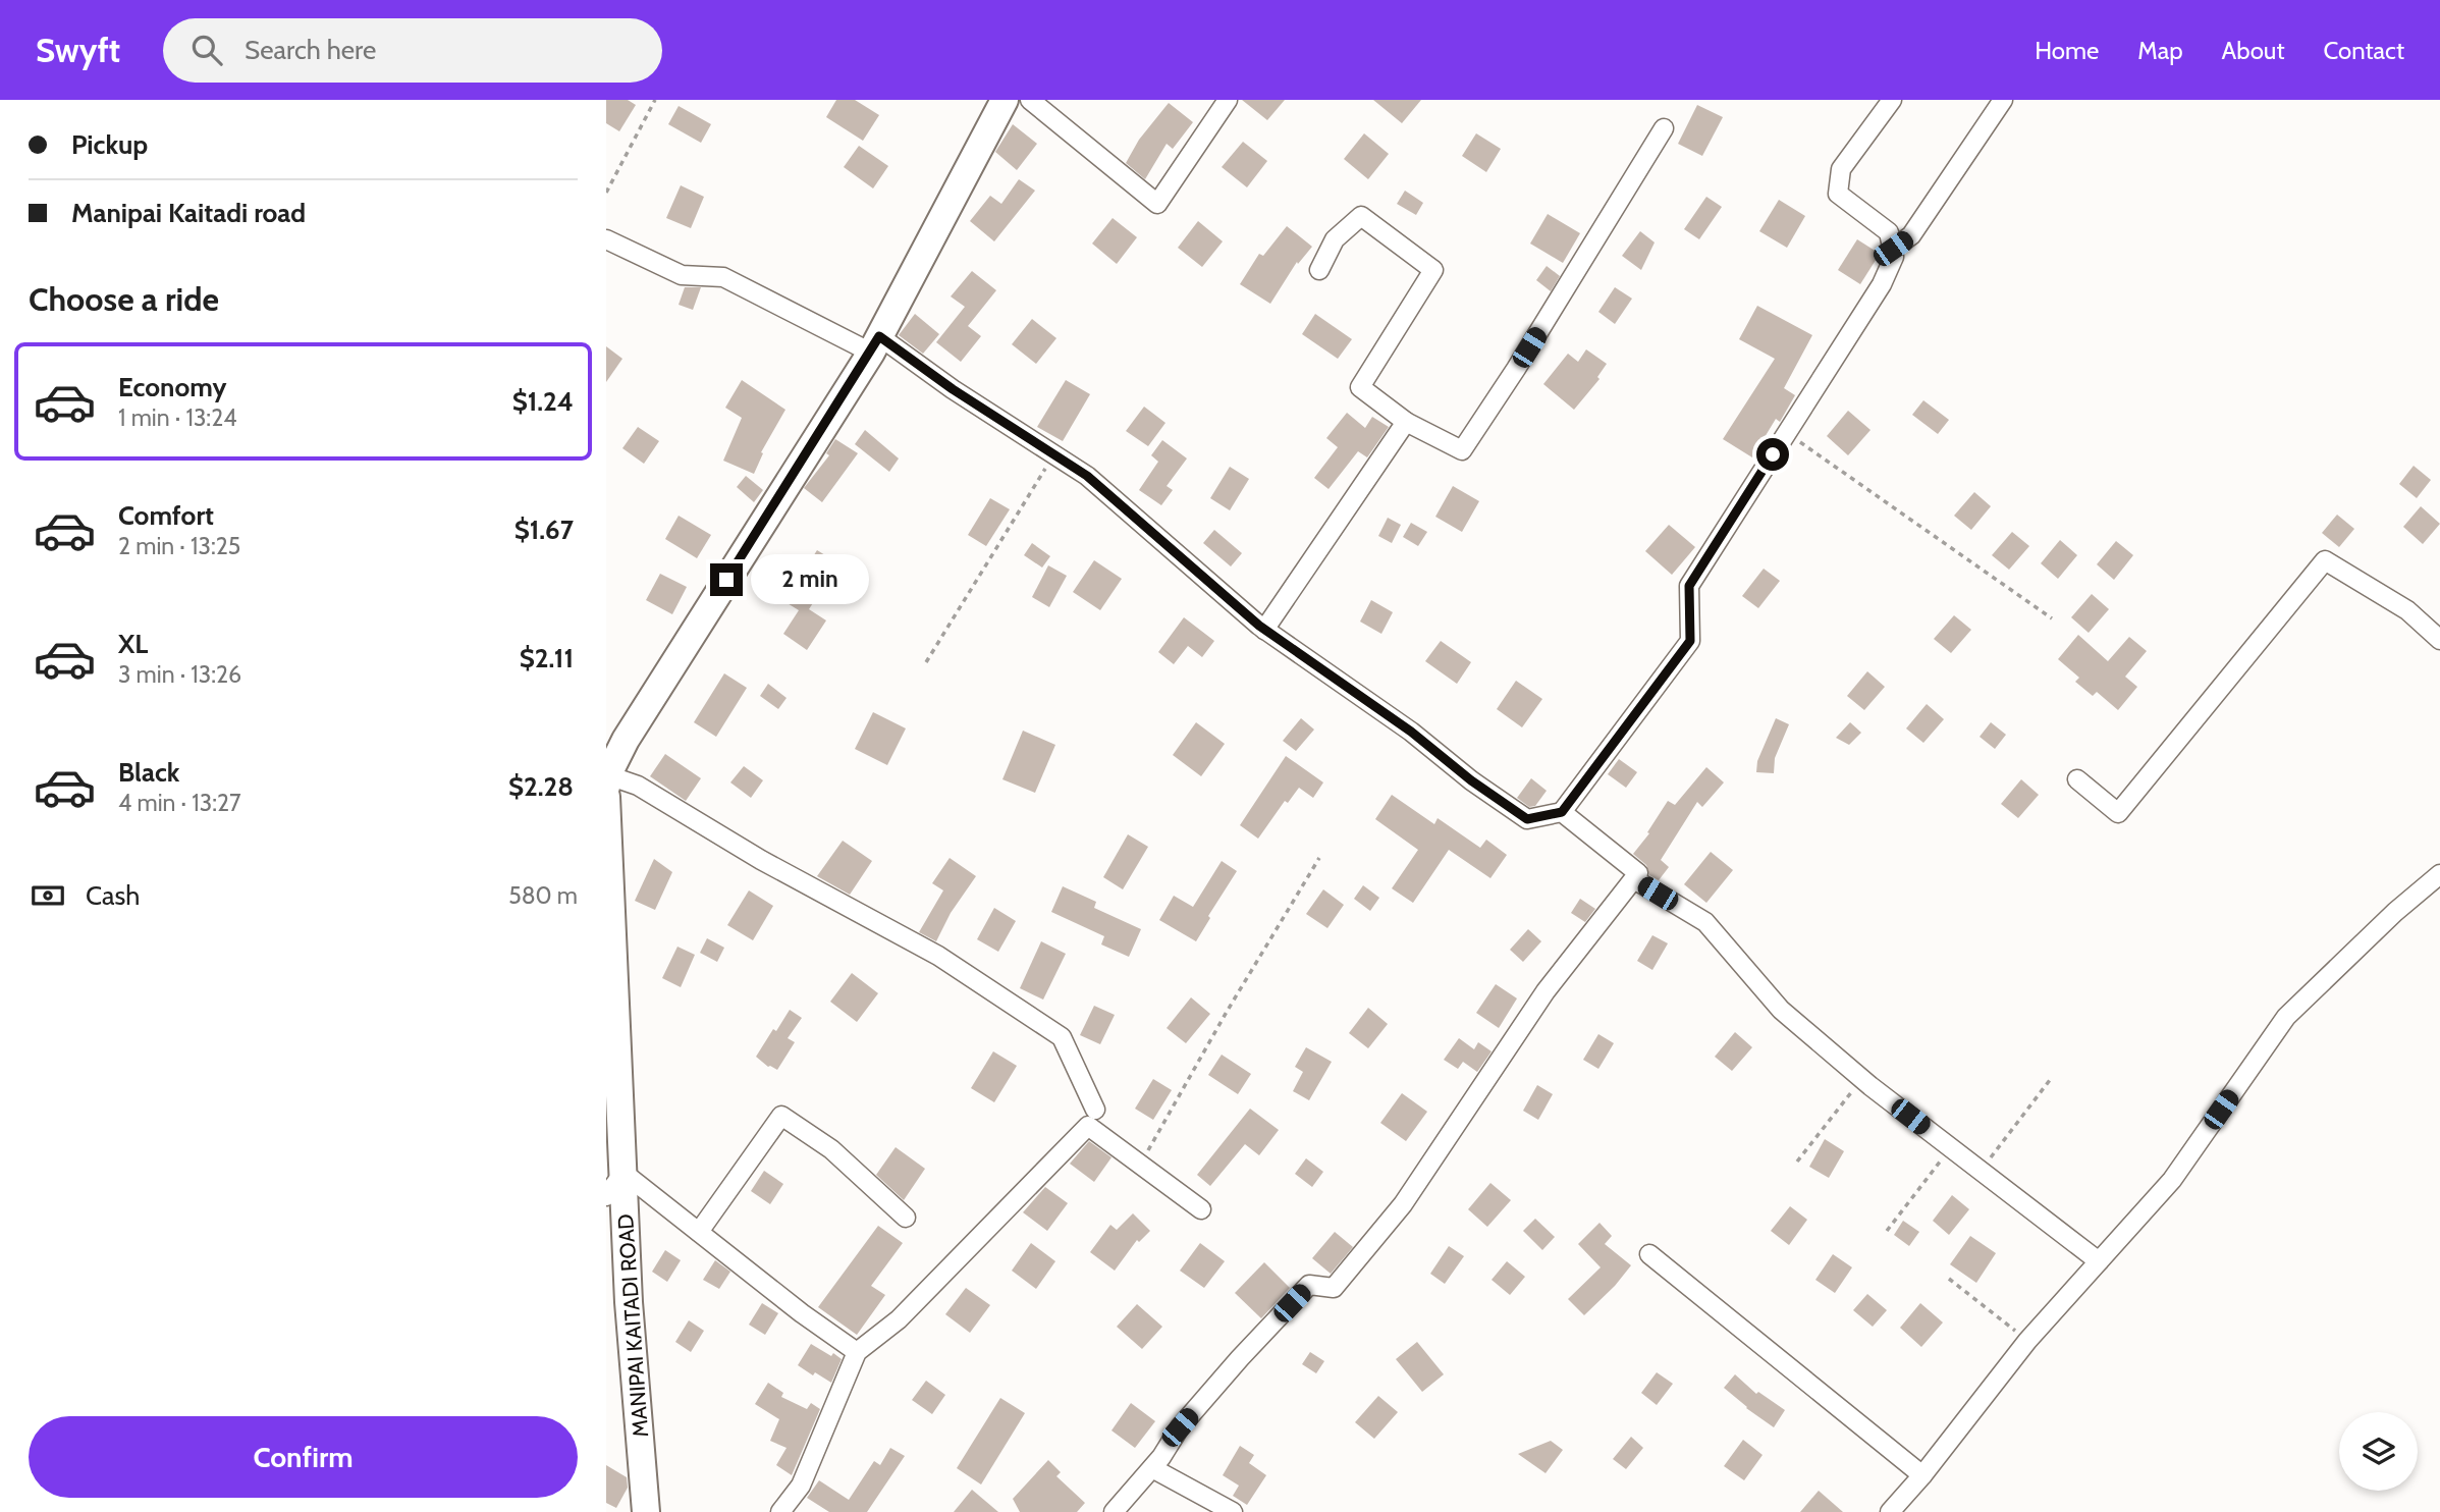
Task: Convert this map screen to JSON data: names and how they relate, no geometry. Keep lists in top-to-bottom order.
{
  "streets": {
    "main road": ["MANIPAI KAITADI ROAD"]
  },
  "page": {
    "header": "Swyft",
    "search": "Search here",
    "nav": [
      "Home",
      "Map",
      "About",
      "Contact"
    ],
    "banner": ["Pickup", "Manipai Kaitadi road"],
    "heading": "Choose a ride",
    "list": [
      {
        "name": "Economy",
        "note": "1 min · 13:24",
        "value": "$1.24"
      },
      {
        "name": "Comfort",
        "note": "2 min · 13:25",
        "value": "$1.67"
      },
      {
        "name": "XL",
        "note": "3 min · 13:26",
        "value": "$2.11"
      },
      {
        "name": "Black",
        "note": "4 min · 13:27",
        "value": "$2.28"
      }
    ],
    "bubble": "2 min",
    "pay": ["Cash", "580 m"],
    "buttons": "Confirm"
  }
}
